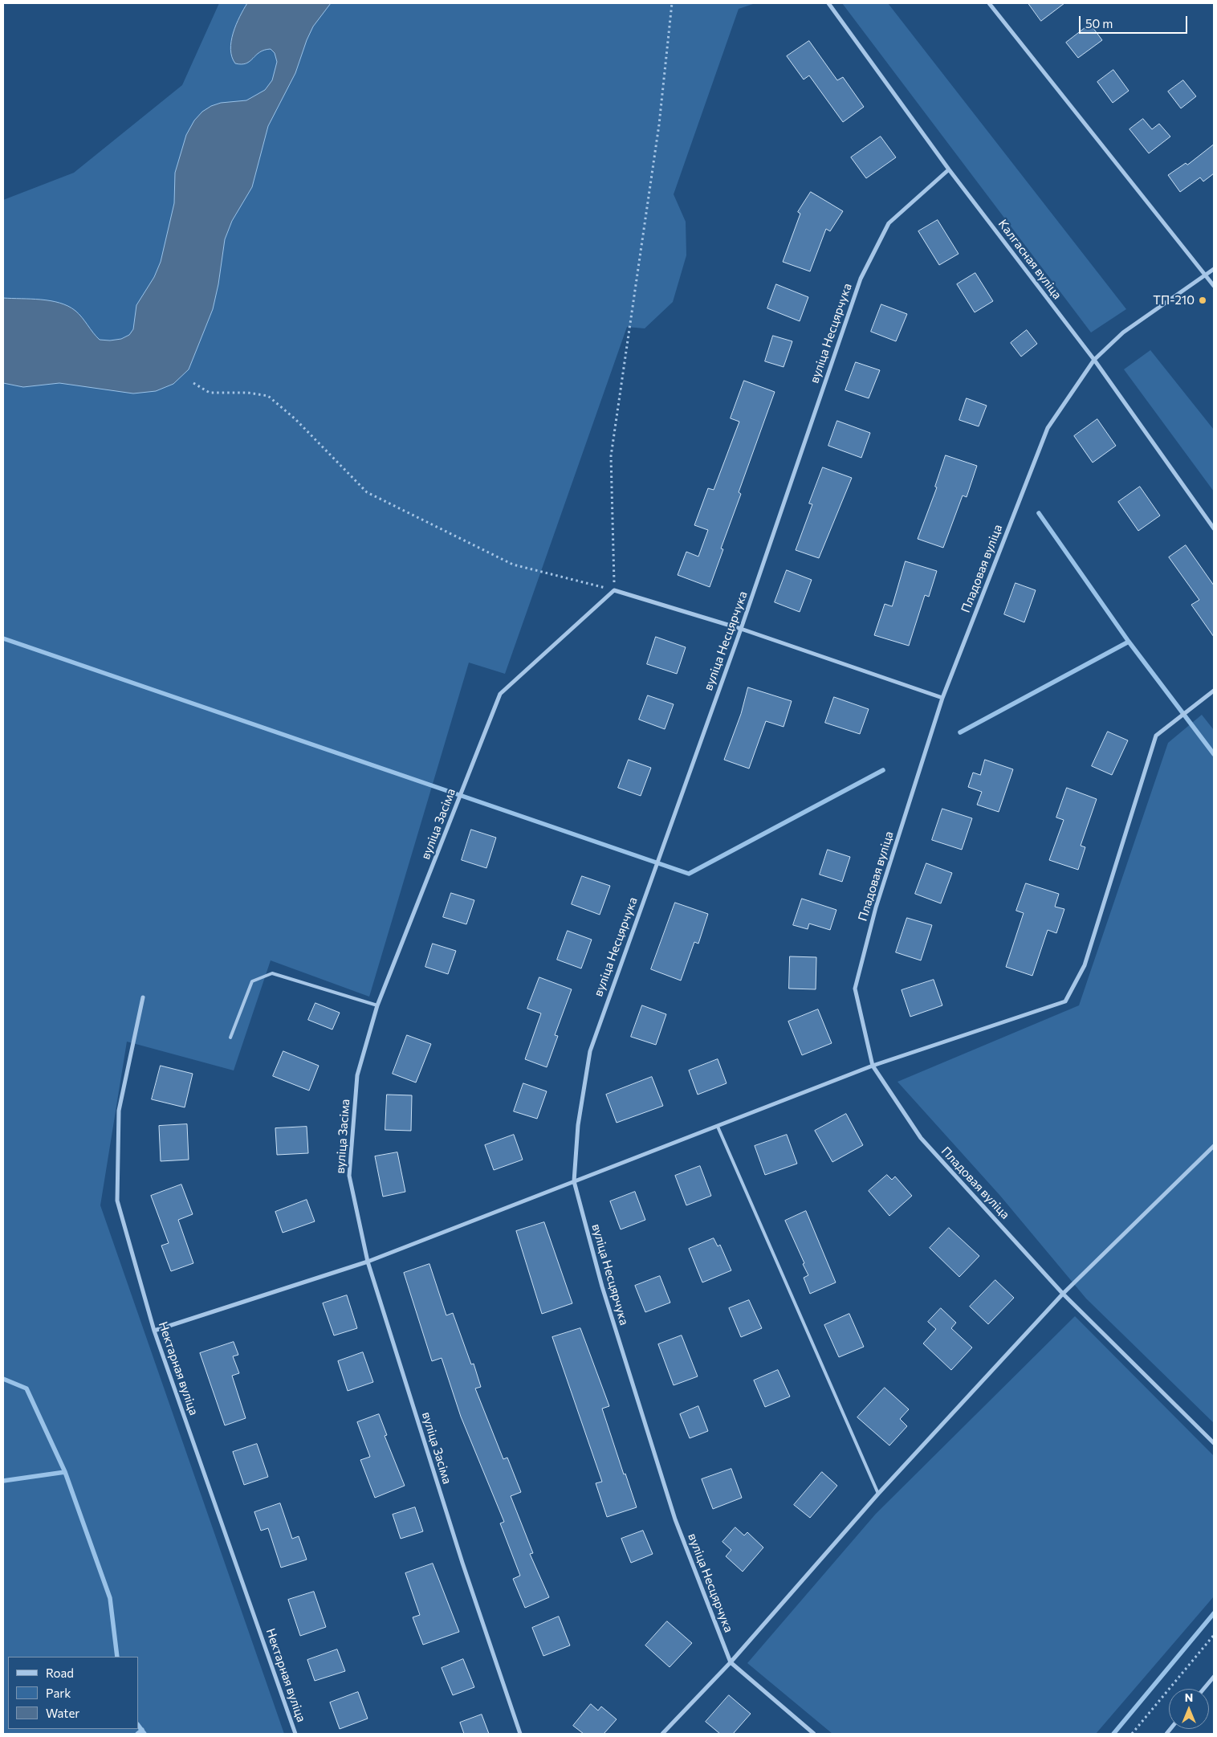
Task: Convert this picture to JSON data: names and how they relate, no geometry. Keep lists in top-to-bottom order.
{
  "streets": {
    "street": [
      "Калгасная вуліца",
      "вуліца Несцярчука",
      "Пладовая вуліца",
      "вуліца Засіма",
      "Нектарная вуліца"
    ]
  },
  "crossings": [
    ["Калгасная вуліца", "вуліца Несцярчука"],
    ["Калгасная вуліца", "Пладовая вуліца"]
  ],
  "places": ["ТП-210"],
  "legend": ["Road", "Park", "Water"],
  "scale_bar": "50 m",
  "north": "top"
}
